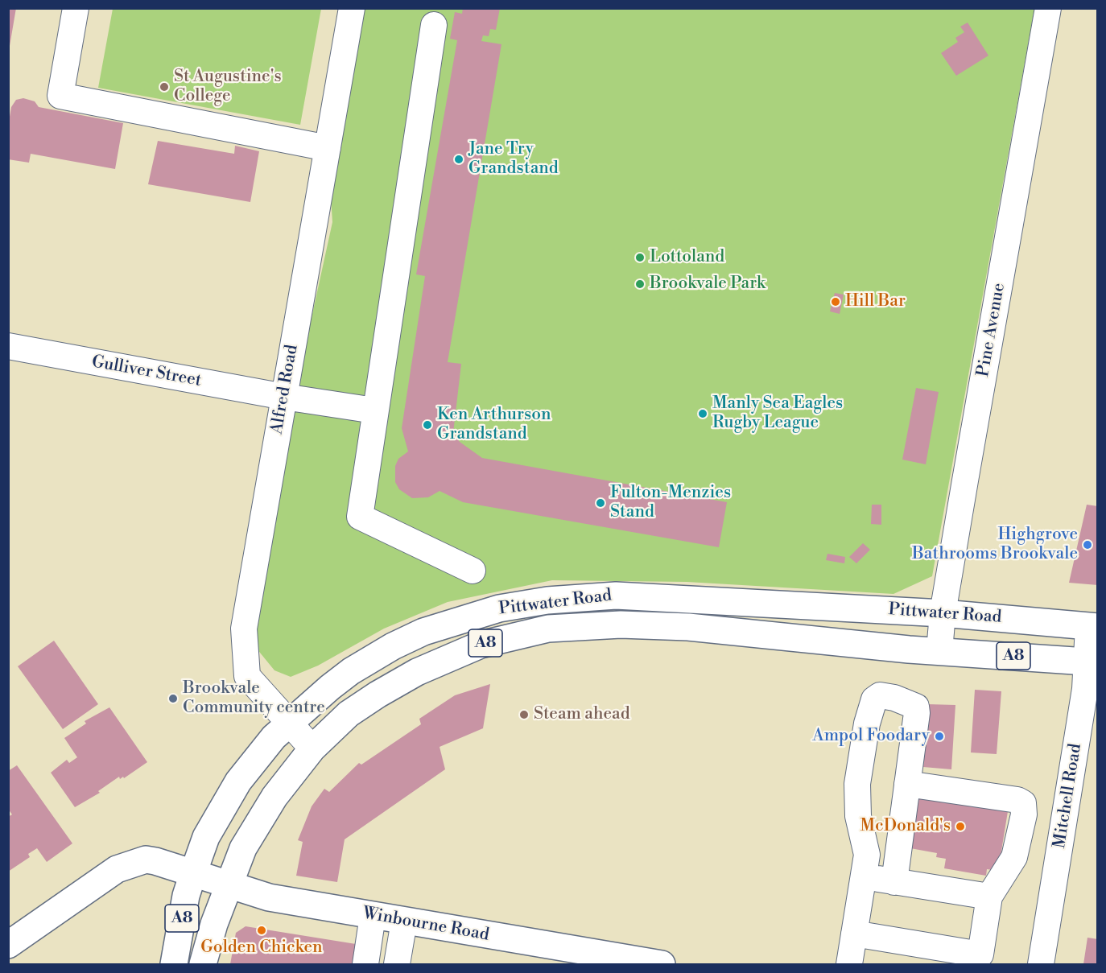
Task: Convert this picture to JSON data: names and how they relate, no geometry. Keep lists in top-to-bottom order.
{
  "streets": {
    "main road": ["Pittwater Road", "A8", "Winbourne Road"],
    "street": [
      "Pine Avenue",
      "Gulliver Street",
      "Alfred Road",
      "Mitchell Road"
    ]
  },
  "crossings": [
    ["Pine Avenue", "Pittwater Road"],
    ["Gulliver Street", "Alfred Road"],
    ["Alfred Road", "Pittwater Road"],
    ["Pittwater Road", "Mitchell Road"],
    ["Pittwater Road", "Winbourne Road"]
  ],
  "places": [
    "St Augustine's College",
    "Jane Try Grandstand",
    "Lottoland",
    "Brookvale Park",
    "Hill Bar",
    "Manly Sea Eagles Rugby League",
    "Ken Arthurson Grandstand",
    "Fulton-Menzies Stand",
    "Highgrove Bathrooms Brookvale",
    "Brookvale Community centre",
    "Steam ahead",
    "Ampol Foodary",
    "McDonald's",
    "Golden Chicken"
  ]
}
